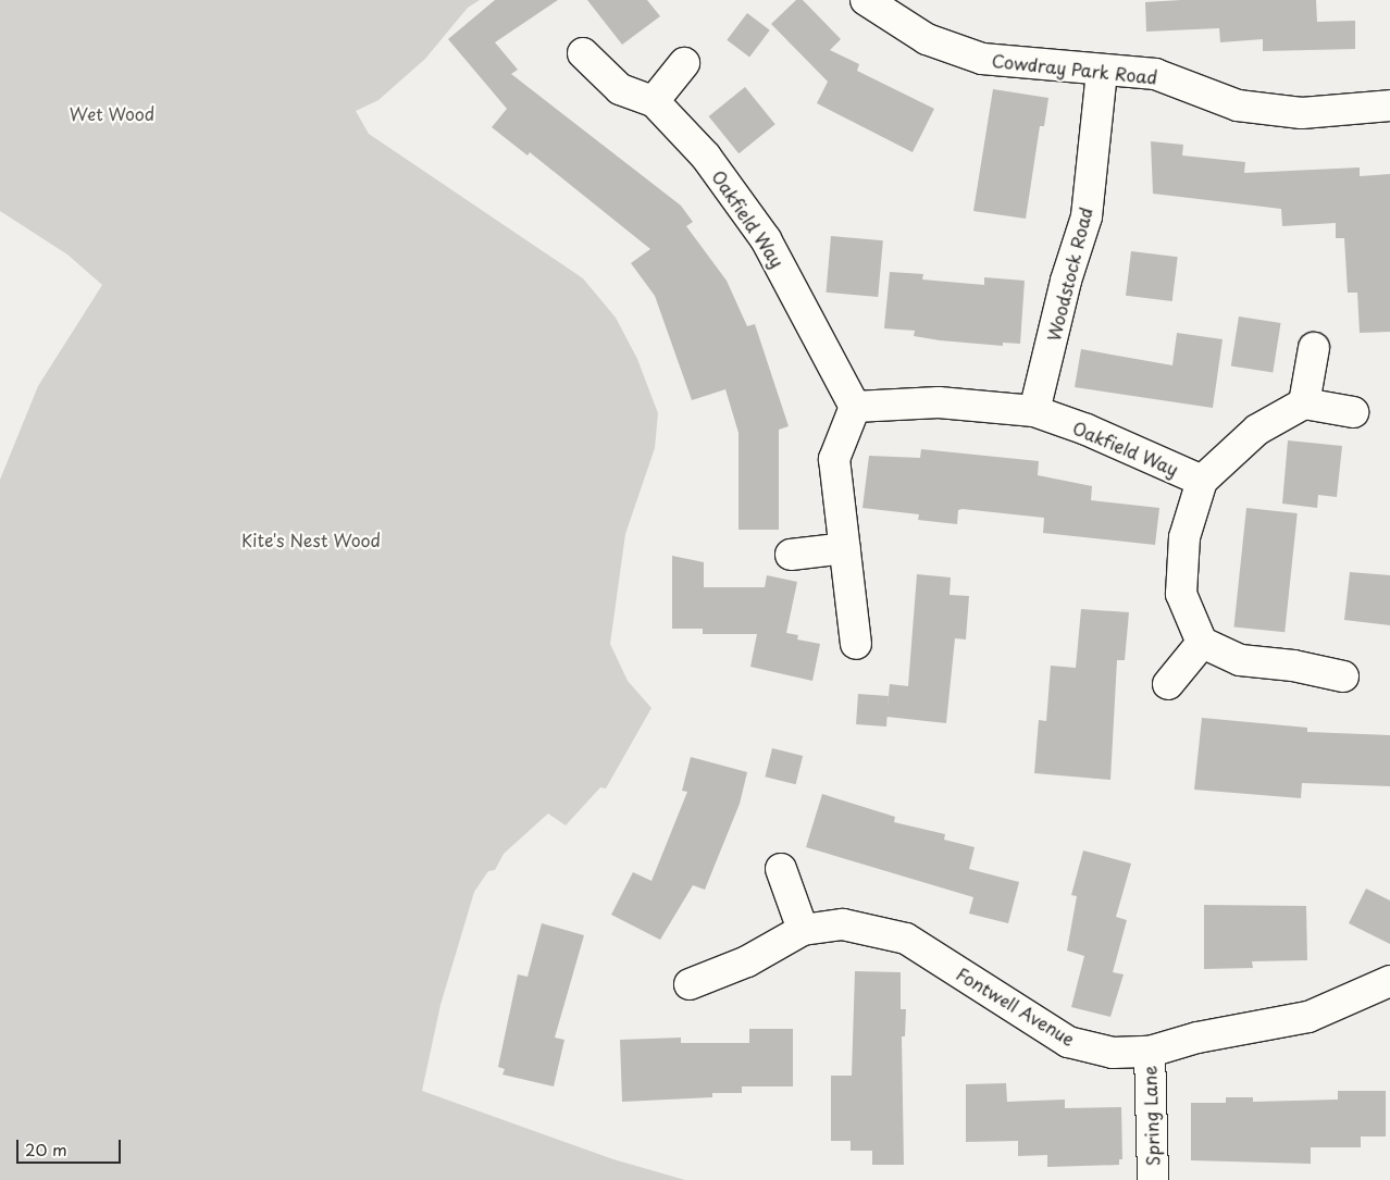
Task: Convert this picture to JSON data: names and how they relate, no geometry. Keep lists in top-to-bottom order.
{
  "streets": {
    "street": [
      "Cowdray Park Road",
      "Oakfield Way",
      "Woodstock Road",
      "Fontwell Avenue",
      "Spring Lane"
    ]
  },
  "crossings": [
    ["Cowdray Park Road", "Woodstock Road"],
    ["Oakfield Way", "Woodstock Road"],
    ["Fontwell Avenue", "Spring Lane"]
  ],
  "parks": ["Wet Wood", "Kite's Nest Wood"],
  "scale_bar": "20 m"
}
